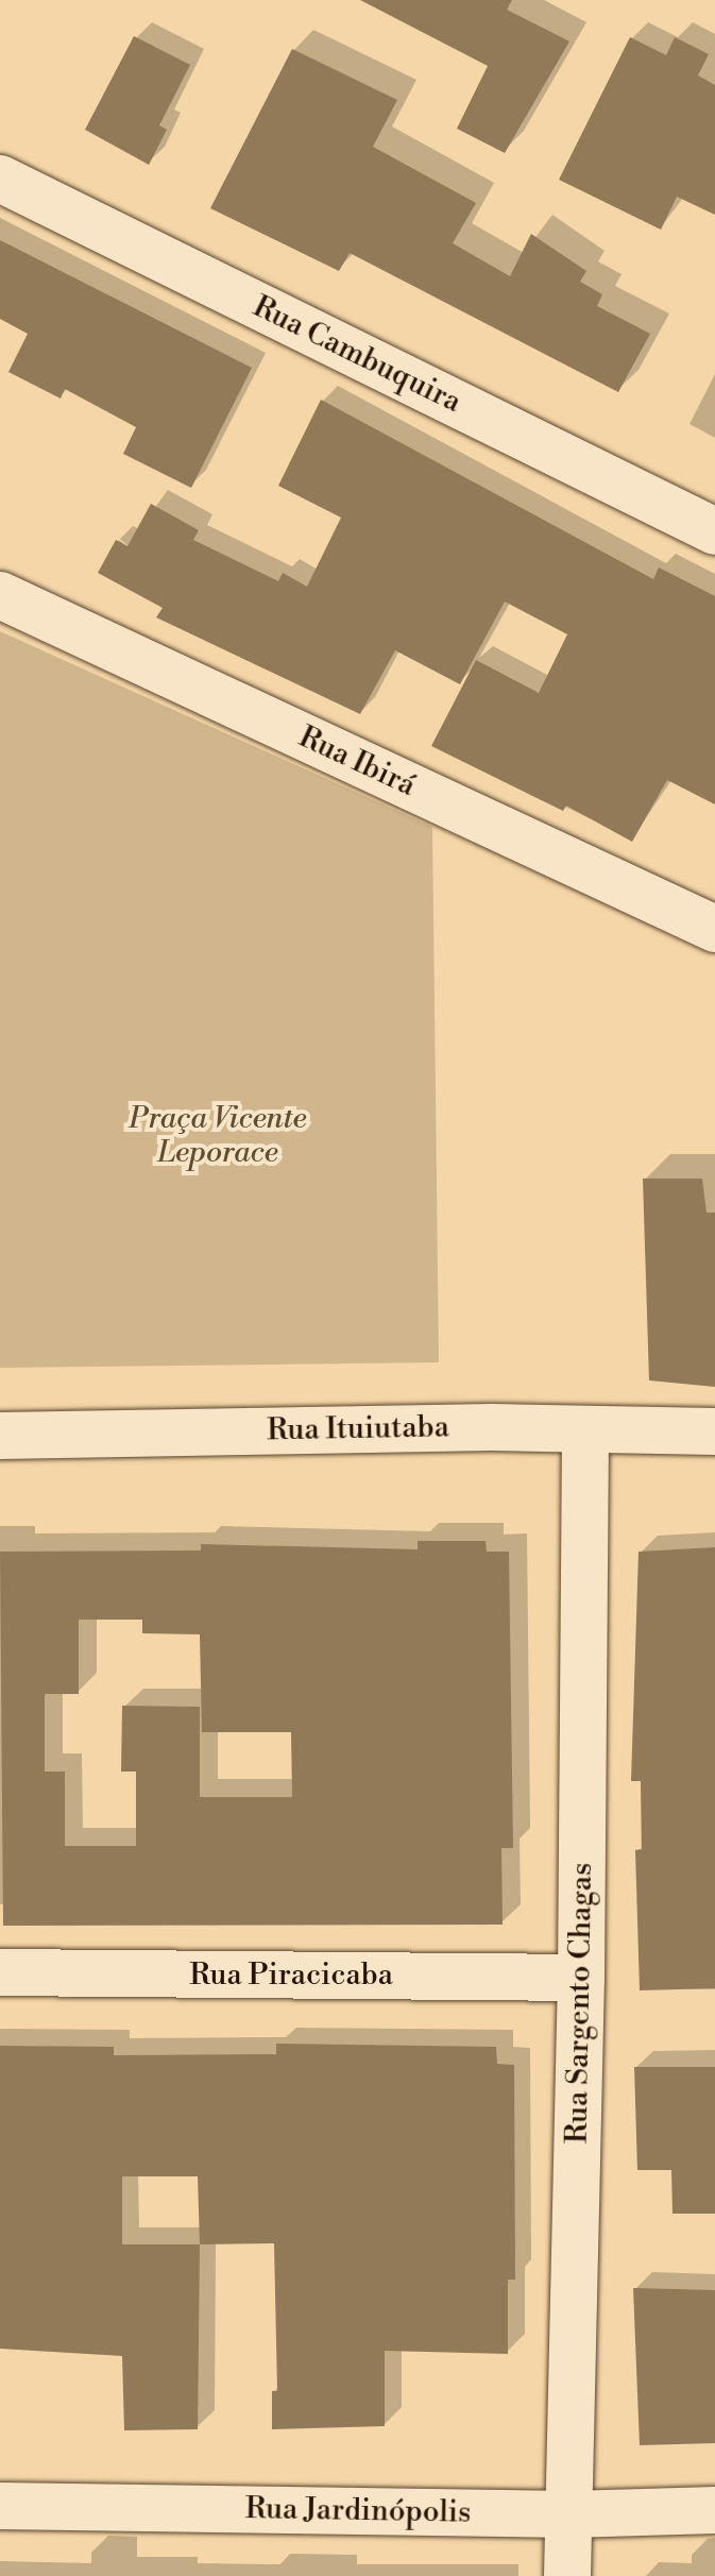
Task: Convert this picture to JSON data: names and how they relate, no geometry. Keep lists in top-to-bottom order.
{
  "streets": {
    "street": [
      "Rua Cambuquira",
      "Rua Ibirá",
      "Rua Ituiutaba",
      "Rua Piracicaba",
      "Rua Sargento Chagas",
      "Rua Jardinópolis"
    ]
  },
  "crossings": [
    ["Rua Ituiutaba", "Rua Sargento Chagas"],
    ["Rua Piracicaba", "Rua Sargento Chagas"],
    ["Rua Sargento Chagas", "Rua Jardinópolis"]
  ],
  "parks": ["Praça Vicente Leporace"]
}
